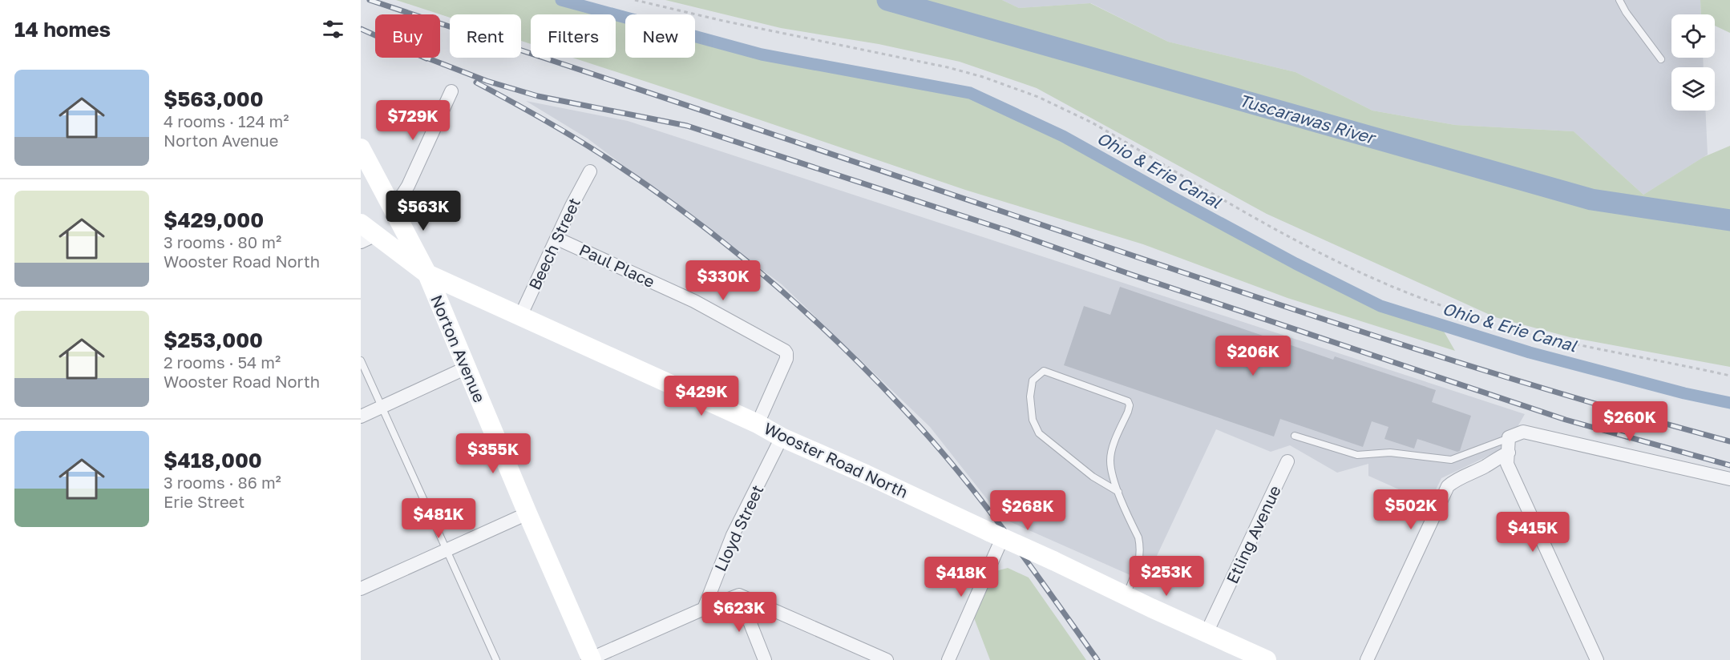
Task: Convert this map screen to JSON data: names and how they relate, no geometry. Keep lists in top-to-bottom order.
{
  "streets": {
    "main road": ["Norton Avenue", "Wooster Road North"],
    "street": [
      "Beech Street",
      "Paul Place",
      "Lloyd Street",
      "Etling Avenue"
    ]
  },
  "crossings": [
    ["Beech Street", "Paul Place"],
    ["Beech Street", "Wooster Road North"],
    ["Paul Place", "Wooster Road North"],
    ["Norton Avenue", "Wooster Road North"],
    ["Wooster Road North", "Lloyd Street"],
    ["Wooster Road North", "Etling Avenue"]
  ],
  "water": ["Tuscarawas River", "Ohio & Erie Canal"],
  "page": {
    "heading": "14 homes",
    "chip": [
      "Buy",
      "Rent",
      "Filters",
      "New"
    ],
    "list": [
      {
        "name": "$563,000",
        "note": "4 rooms · 124 m² · Norton Avenue"
      },
      {
        "name": "$429,000",
        "note": "3 rooms · 80 m² · Wooster Road North"
      },
      {
        "name": "$253,000",
        "note": "2 rooms · 54 m² · Wooster Road North"
      },
      {
        "name": "$418,000",
        "note": "3 rooms · 86 m² · Erie Street"
      }
    ],
    "price": [
      "$729K",
      "$563K",
      "$330K",
      "$206K",
      "$429K",
      "$260K",
      "$355K",
      "$502K",
      "$268K",
      "$481K",
      "$415K",
      "$253K",
      "$418K",
      "$623K"
    ]
  }
}
